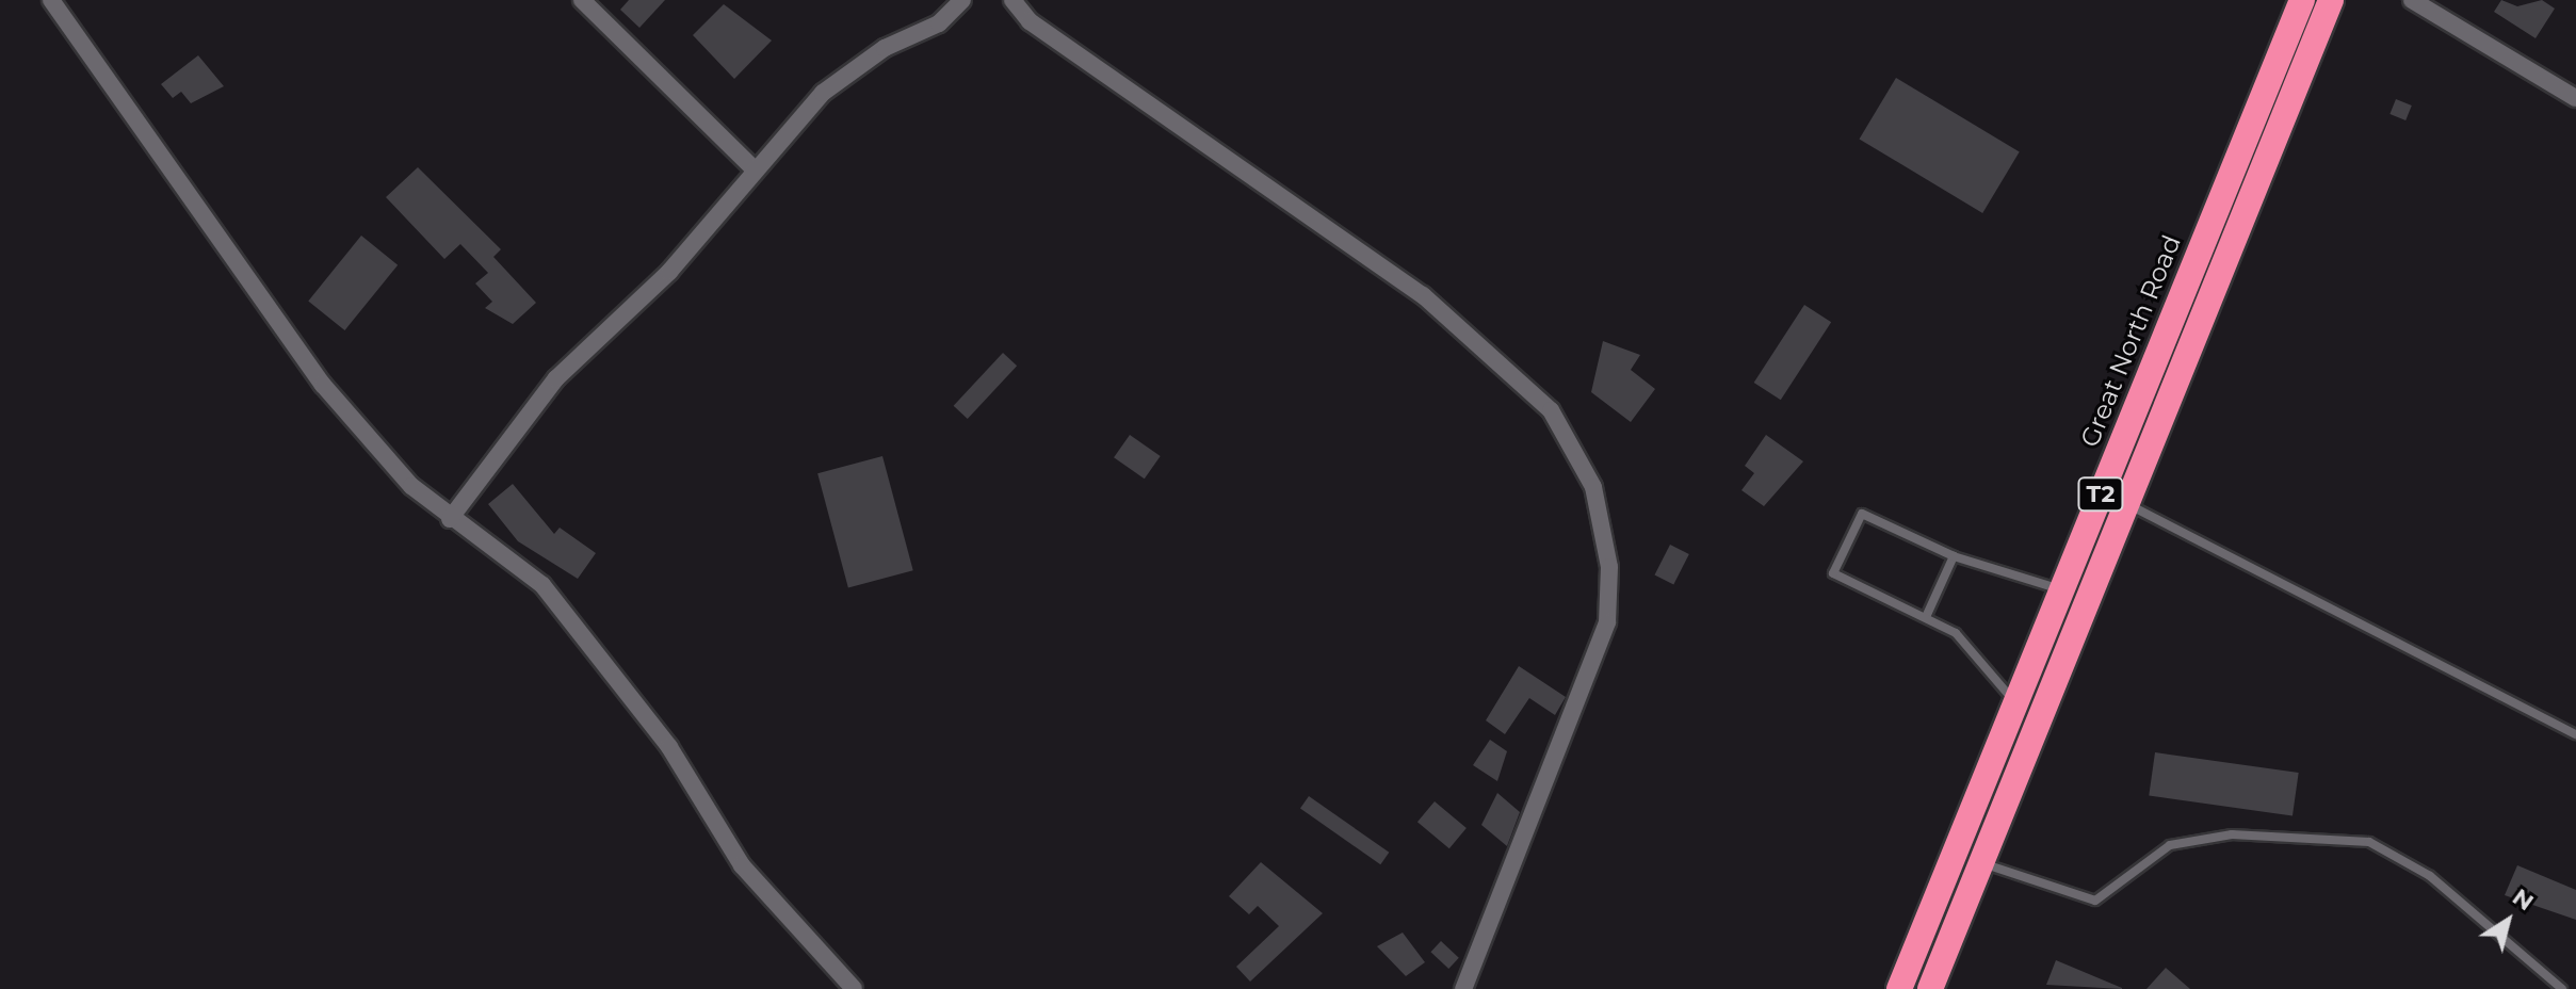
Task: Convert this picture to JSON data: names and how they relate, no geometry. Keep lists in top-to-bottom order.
{
  "streets": {
    "highway": ["Great North Road", "T2"]
  },
  "north": "top right"
}
